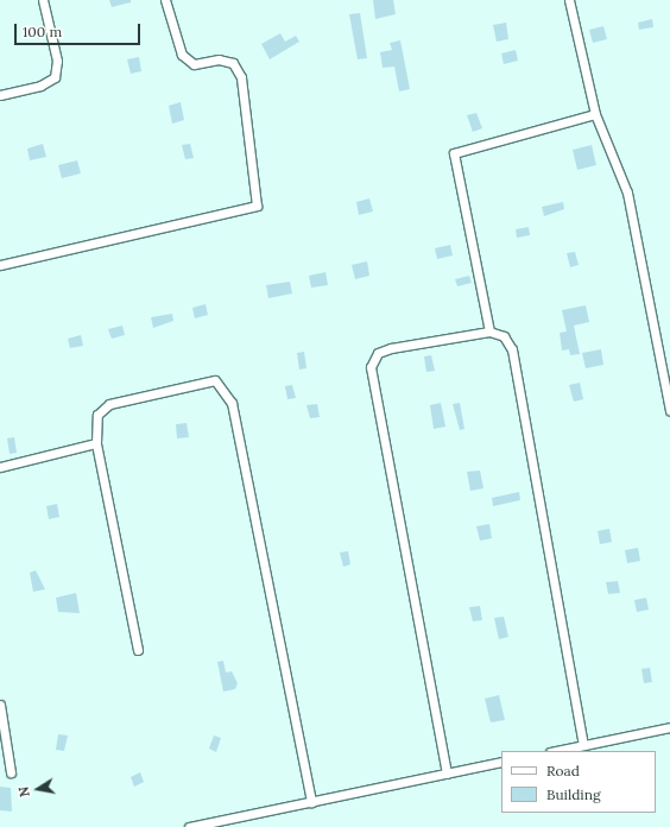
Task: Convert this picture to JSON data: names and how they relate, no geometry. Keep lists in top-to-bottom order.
{
  "legend": ["Road", "Building"],
  "scale_bar": "100 m",
  "north": "left"
}
